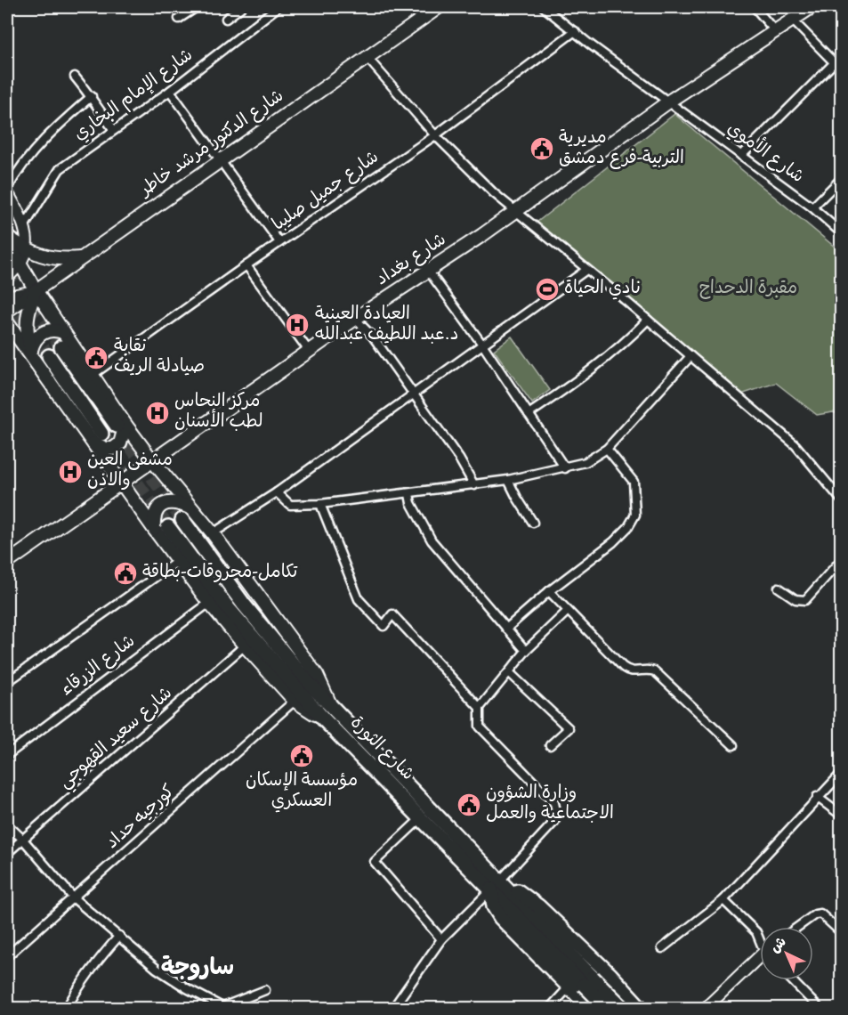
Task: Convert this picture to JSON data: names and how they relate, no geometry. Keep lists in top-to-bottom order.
{
  "streets": {
    "highway": ["شارع الثورة"],
    "main road": ["شارع الدكتور مرشد خاطر", "شارع بغداد"],
    "street": [
      "شارع الإمام البخاري",
      "شارع الأموي",
      "شارع جميل صليبا",
      "شارع الزرقاء",
      "شارع سعيد القهوجي",
      "كورجيه حداد"
    ]
  },
  "crossings": [
    ["شارع الأموي", "شارع جميل صليبا"],
    ["شارع الأموي", "شارع بغداد"]
  ],
  "districts": ["ساروجة"],
  "parks": ["مقبرة الدحداح"],
  "places": {
    "public building": [
      "مديرية التربية-فرع دمشق",
      "نقابة صيادلة الريف",
      "تكامل-محروقات-بطاقة",
      "مؤسسة الإسكان العسكري",
      "وزارة الشؤون الاجتماعية والعمل"
    ],
    "sports": ["نادي الحياة"],
    "hospital": ["العيادة العينية د.عبد اللطيف عبدالله", "مركز النحاس لطب الأسنان", "مشفى العين والاذن"]
  },
  "north": "top left"
}
